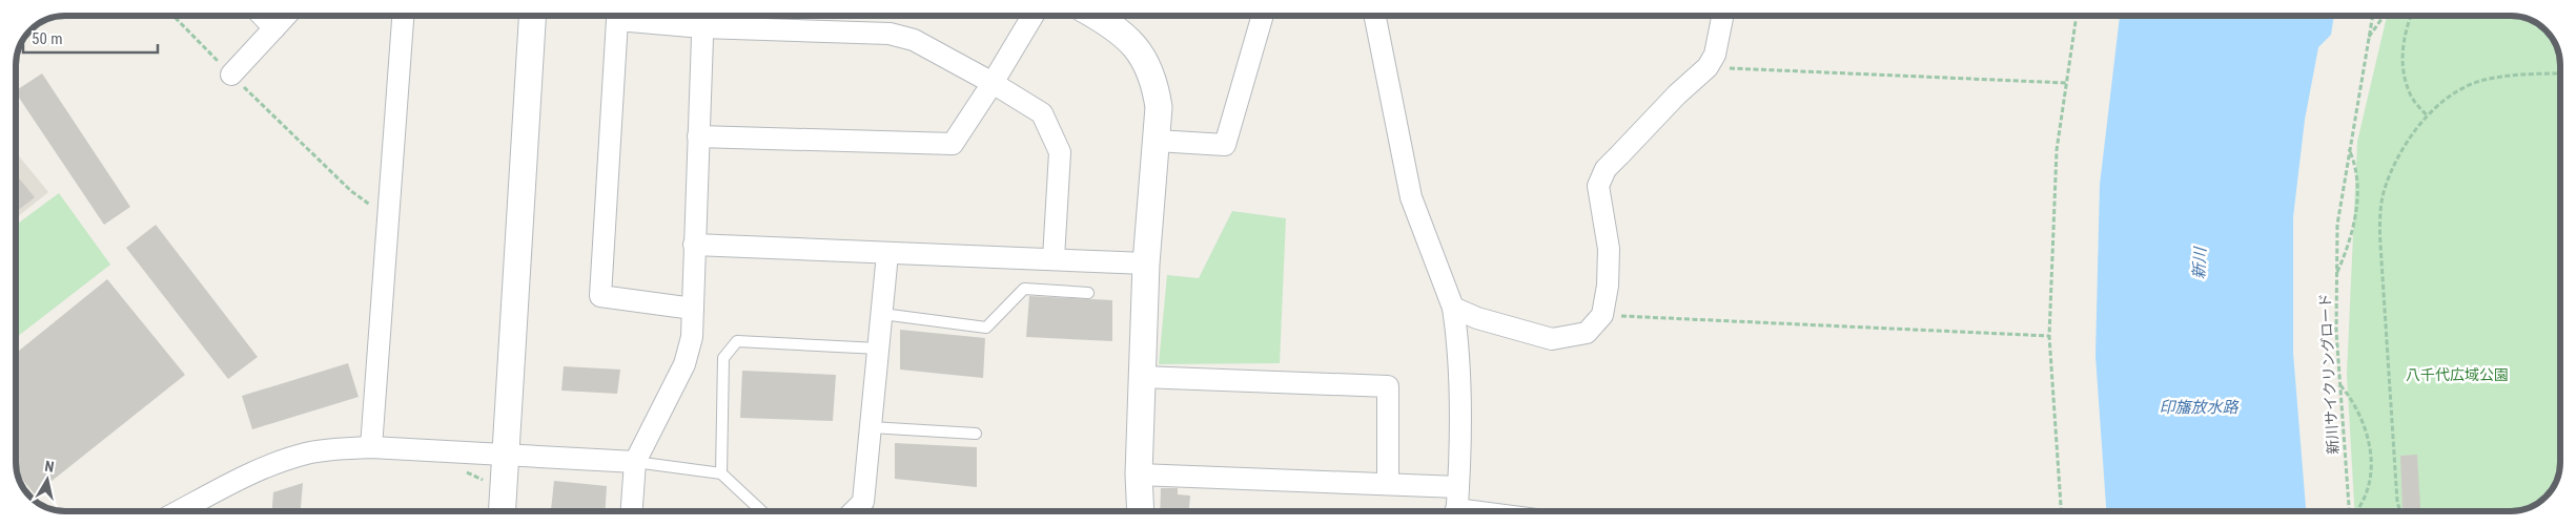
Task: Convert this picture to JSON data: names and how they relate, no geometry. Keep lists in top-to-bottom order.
{
  "streets": {
    "path": ["新川サイクリングロード"]
  },
  "water": ["新川", "印旛放水路"],
  "parks": ["八千代広域公園"],
  "scale_bar": "50 m",
  "north": "top"
}
